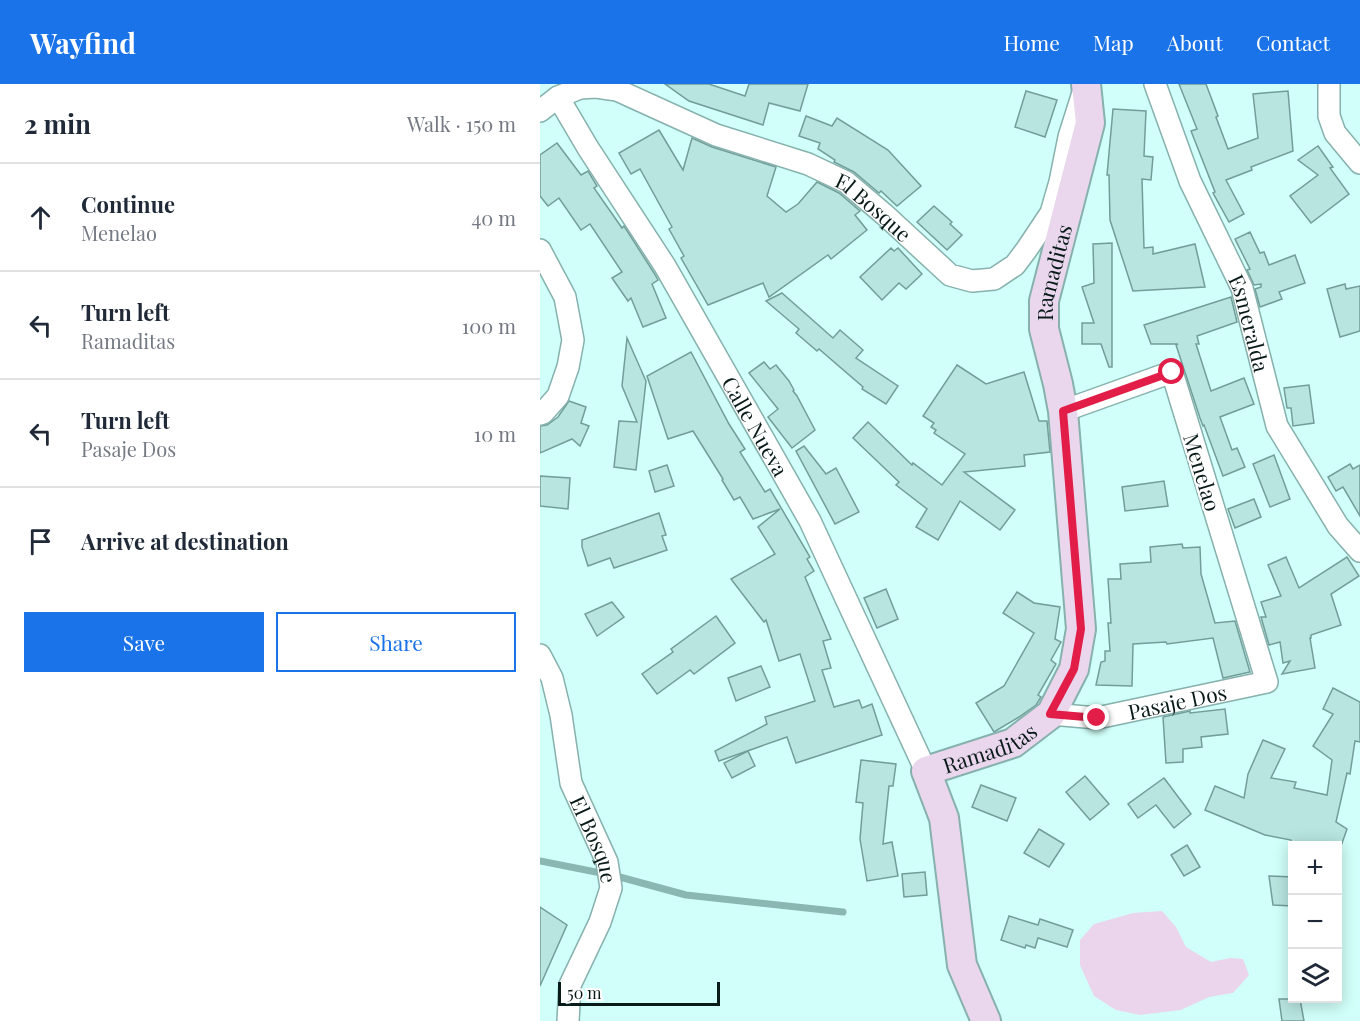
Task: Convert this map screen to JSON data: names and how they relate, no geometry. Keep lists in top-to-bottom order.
{
  "streets": {
    "street": [
      "El Bosque",
      "Ramaditas",
      "Esmeralda",
      "Calle Nueva",
      "Menelao",
      "Pasaje Dos"
    ]
  },
  "crossings": [
    ["El Bosque", "Ramaditas"],
    ["El Bosque", "Calle Nueva"],
    ["Ramaditas", "Calle Nueva"],
    ["Ramaditas", "Menelao"],
    ["Ramaditas", "Pasaje Dos"],
    ["Menelao", "Pasaje Dos"]
  ],
  "scale_bar": "50 m",
  "page": {
    "header": "Wayfind",
    "nav": [
      "Home",
      "Map",
      "About",
      "Contact"
    ],
    "heading": ["2 min", "Walk · 150 m"],
    "list": [
      ["Continue", "Menelao", "40 m"],
      ["Turn left", "Ramaditas", "100 m"],
      ["Turn left", "Pasaje Dos", "10 m"],
      "Arrive at destination"
    ],
    "buttons": ["Save", "Share"],
    "map_buttons": ["+", "−"],
    "scale": "50 m"
  }
}
